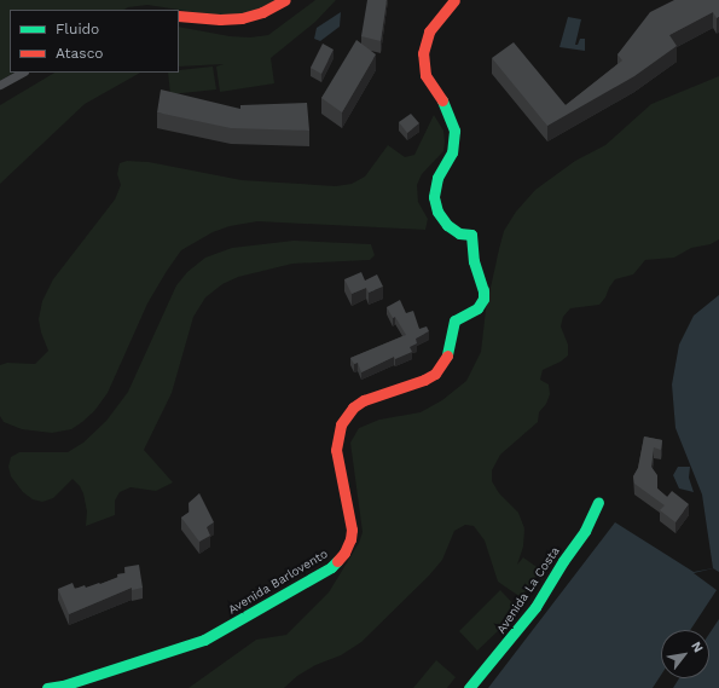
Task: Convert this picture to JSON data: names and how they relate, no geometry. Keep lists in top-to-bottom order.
{
  "streets": {
    "street": ["Avenida Barlovento", "Avenida La Costa"]
  },
  "legend": ["Fluido", "Atasco"],
  "north": "top right"
}
